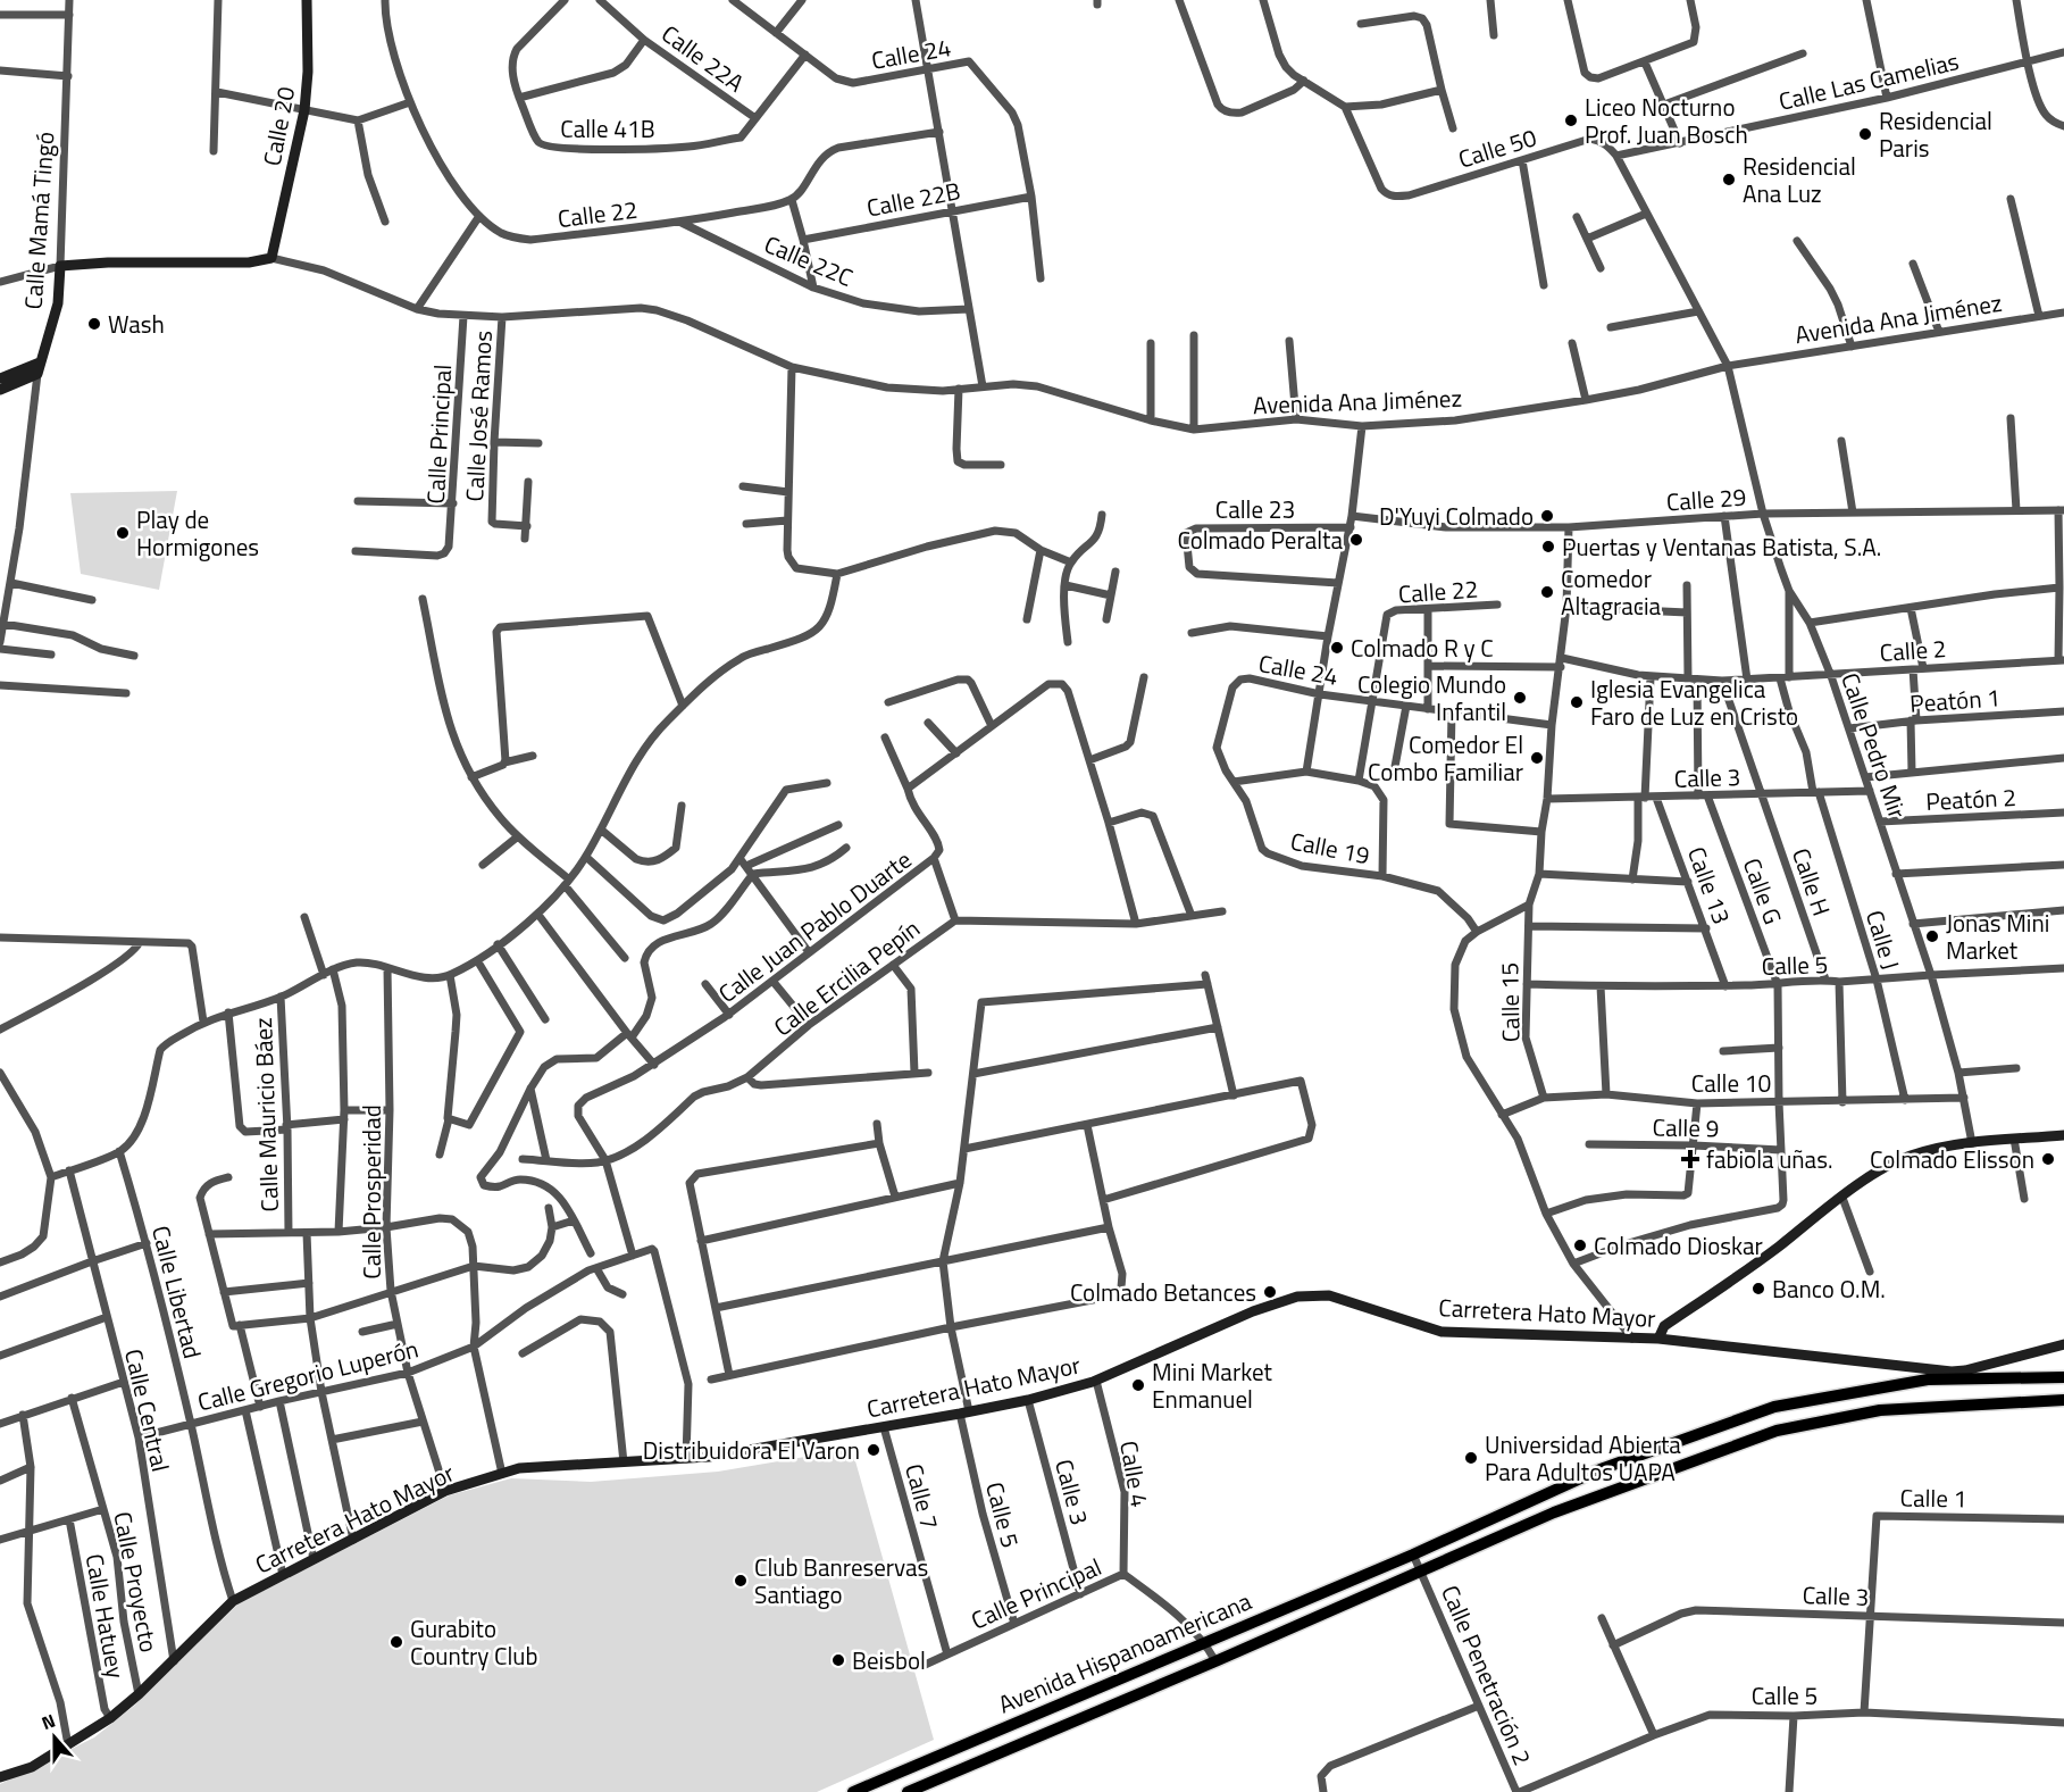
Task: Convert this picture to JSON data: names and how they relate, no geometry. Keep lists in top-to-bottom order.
{
  "streets": {
    "main road": ["Avenida Hispanoamericana"],
    "street": [
      "Calle 24",
      "Calle 22A",
      "Calle Las Camelias",
      "Calle 20",
      "Calle 41B",
      "Calle 50",
      "Calle 22B",
      "Calle 22",
      "Calle Mamá Tingó",
      "Calle 22C",
      "Avenida Ana Jiménez",
      "Calle José Ramos",
      "Calle Principal",
      "Calle 29",
      "Calle 23",
      "Calle 2",
      "Peatón 1",
      "Calle Pedro Mir",
      "Calle 3",
      "Peatón 2",
      "Calle 19",
      "Calle H",
      "Calle 13",
      "Calle G",
      "Calle Juan Pablo Duarte",
      "Calle J",
      "Calle 5",
      "Calle Ercilia Pepín",
      "Calle 15",
      "Calle 10",
      "Calle Mauricio Báez",
      "Calle 9",
      "Calle Prosperidad",
      "Calle Libertad",
      "Carretera Hato Mayor",
      "Calle Gregorio Luperón",
      "Calle Central",
      "Calle 4",
      "Calle 7",
      "Calle 1",
      "Calle Proyecto",
      "Calle Hatuey",
      "Calle Penetración 2"
    ]
  },
  "crossings": [
    ["Calle 24", "Calle 41B"],
    ["Calle 24", "Calle 22B"],
    ["Calle 24", "Calle 22"],
    ["Calle 24", "Calle 19"],
    ["Calle 24", "Calle 15"],
    ["Calle 22A", "Calle 41B"],
    ["Calle Las Camelias", "Calle 50"],
    ["Calle 20", "Avenida Ana Jiménez"],
    ["Calle 22", "Calle 22C"],
    ["Calle Mamá Tingó", "Avenida Ana Jiménez"],
    ["Avenida Ana Jiménez", "Calle José Ramos"],
    ["Avenida Ana Jiménez", "Calle Principal"],
    ["Avenida Ana Jiménez", "Calle Pedro Mir"],
    ["Calle Principal", "Calle 3"],
    ["Calle Principal", "Calle 5"],
    ["Calle Principal", "Calle 4"],
    ["Calle Principal", "Calle 7"],
    ["Calle Principal", "Avenida Hispanoamericana"],
    ["Calle 29", "Calle Pedro Mir"],
    ["Calle 29", "Calle 15"],
    ["Calle 2", "Calle Pedro Mir"],
    ["Calle 2", "Calle H"],
    ["Calle 2", "Calle G"],
    ["Calle 2", "Calle J"],
    ["Calle 2", "Calle 15"],
    ["Peatón 1", "Calle Pedro Mir"],
    ["Calle Pedro Mir", "Calle 3"],
    ["Calle Pedro Mir", "Peatón 2"],
    ["Calle Pedro Mir", "Calle J"],
    ["Calle Pedro Mir", "Calle 5"],
    ["Calle Pedro Mir", "Calle 10"],
    ["Calle 3", "Calle H"],
    ["Calle 3", "Calle 13"],
    ["Calle 3", "Calle G"],
    ["Calle 3", "Calle J"],
    ["Calle 3", "Calle 15"],
    ["Calle 3", "Carretera Hato Mayor"],
    ["Calle 3", "Calle 1"],
    ["Calle H", "Calle 5"],
    ["Calle 13", "Calle 5"],
    ["Calle G", "Calle 5"],
    ["Calle G", "Calle 10"],
    ["Calle G", "Calle 9"],
    ["Calle Juan Pablo Duarte", "Calle Ercilia Pepín"],
    ["Calle J", "Calle 5"],
    ["Calle J", "Calle 10"],
    ["Calle 5", "Calle 15"],
    ["Calle 5", "Carretera Hato Mayor"],
    ["Calle 5", "Calle 1"],
    ["Calle 5", "Calle Penetración 2"],
    ["Calle 15", "Calle 10"],
    ["Calle Mauricio Báez", "Carretera Hato Mayor"],
    ["Calle Mauricio Báez", "Calle Gregorio Luperón"],
    ["Calle Prosperidad", "Carretera Hato Mayor"],
    ["Calle Prosperidad", "Calle Gregorio Luperón"],
    ["Calle Libertad", "Carretera Hato Mayor"],
    ["Calle Libertad", "Calle Gregorio Luperón"],
    ["Carretera Hato Mayor", "Calle Central"],
    ["Carretera Hato Mayor", "Calle 4"],
    ["Carretera Hato Mayor", "Calle 7"],
    ["Carretera Hato Mayor", "Calle Proyecto"],
    ["Carretera Hato Mayor", "Calle Hatuey"],
    ["Calle Gregorio Luperón", "Calle Central"],
    ["Avenida Hispanoamericana", "Calle Penetración 2"]
  ],
  "places": {
    "other": [
      "Liceo Nocturno Prof. Juan Bosch",
      "Residencial Paris",
      "Residencial Ana Luz",
      "Wash",
      "D'Yuyi Colmado",
      "Play de Hormigones",
      "Colmado Peralta",
      "Puertas y Ventanas Batista, S.A.",
      "Comedor Altagracia",
      "Colmado R y C",
      "Colegio Mundo Infantil",
      "Iglesia Evangelica Faro de Luz en Cristo",
      "Comedor El Combo Familiar",
      "Jonas Mini Market",
      "Colmado Elisson",
      "Colmado Dioskar",
      "Banco O.M.",
      "Colmado Betances",
      "Mini Market Enmanuel",
      "Distribuidora El Varon",
      "Universidad Abierta Para Adultos UAPA",
      "Club Banreservas Santiago",
      "Gurabito Country Club",
      "Beisbol"
    ],
    "health": ["fabiola uñas."]
  },
  "north": "top"
}
